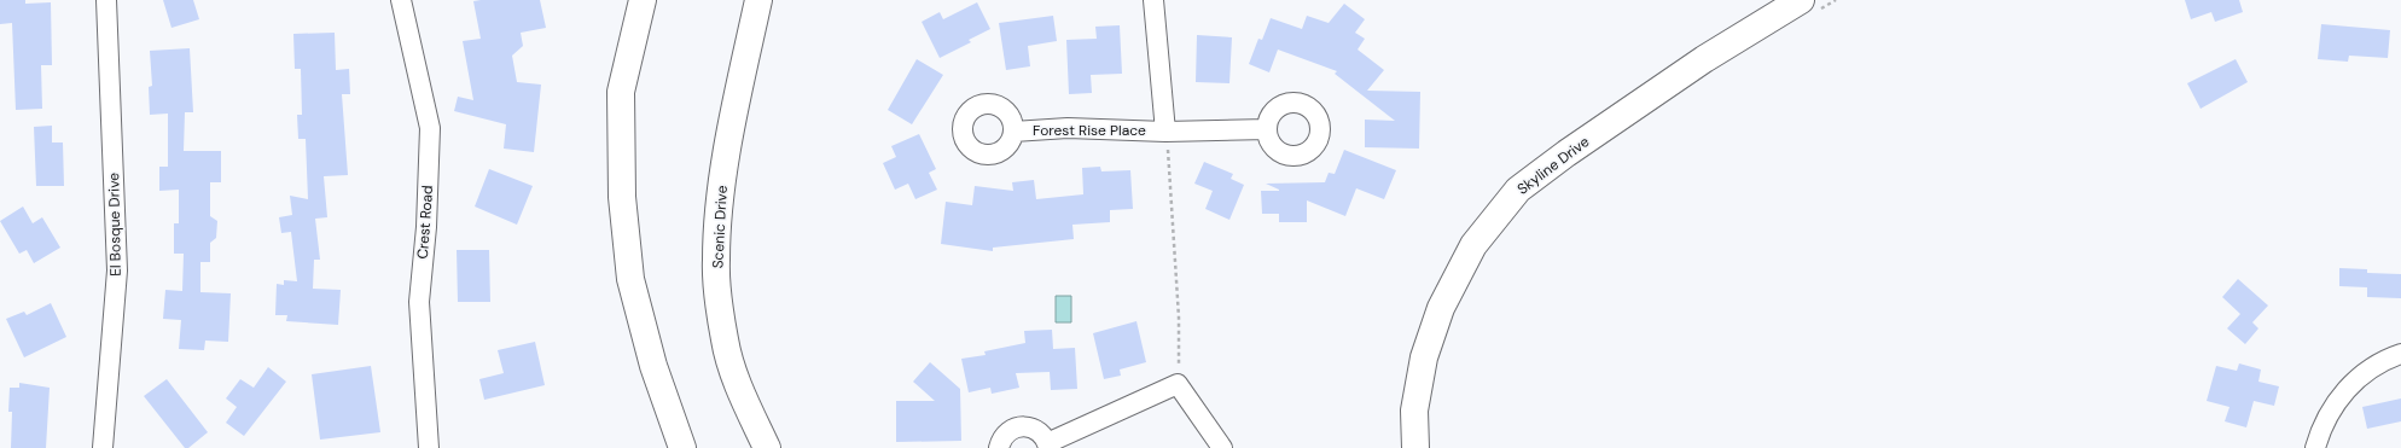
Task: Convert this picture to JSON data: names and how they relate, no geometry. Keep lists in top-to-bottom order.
{
  "streets": {
    "street": [
      "Forest Rise Place",
      "Skyline Drive",
      "Crest Road",
      "El Bosque Drive",
      "Scenic Drive"
    ]
  }
}
